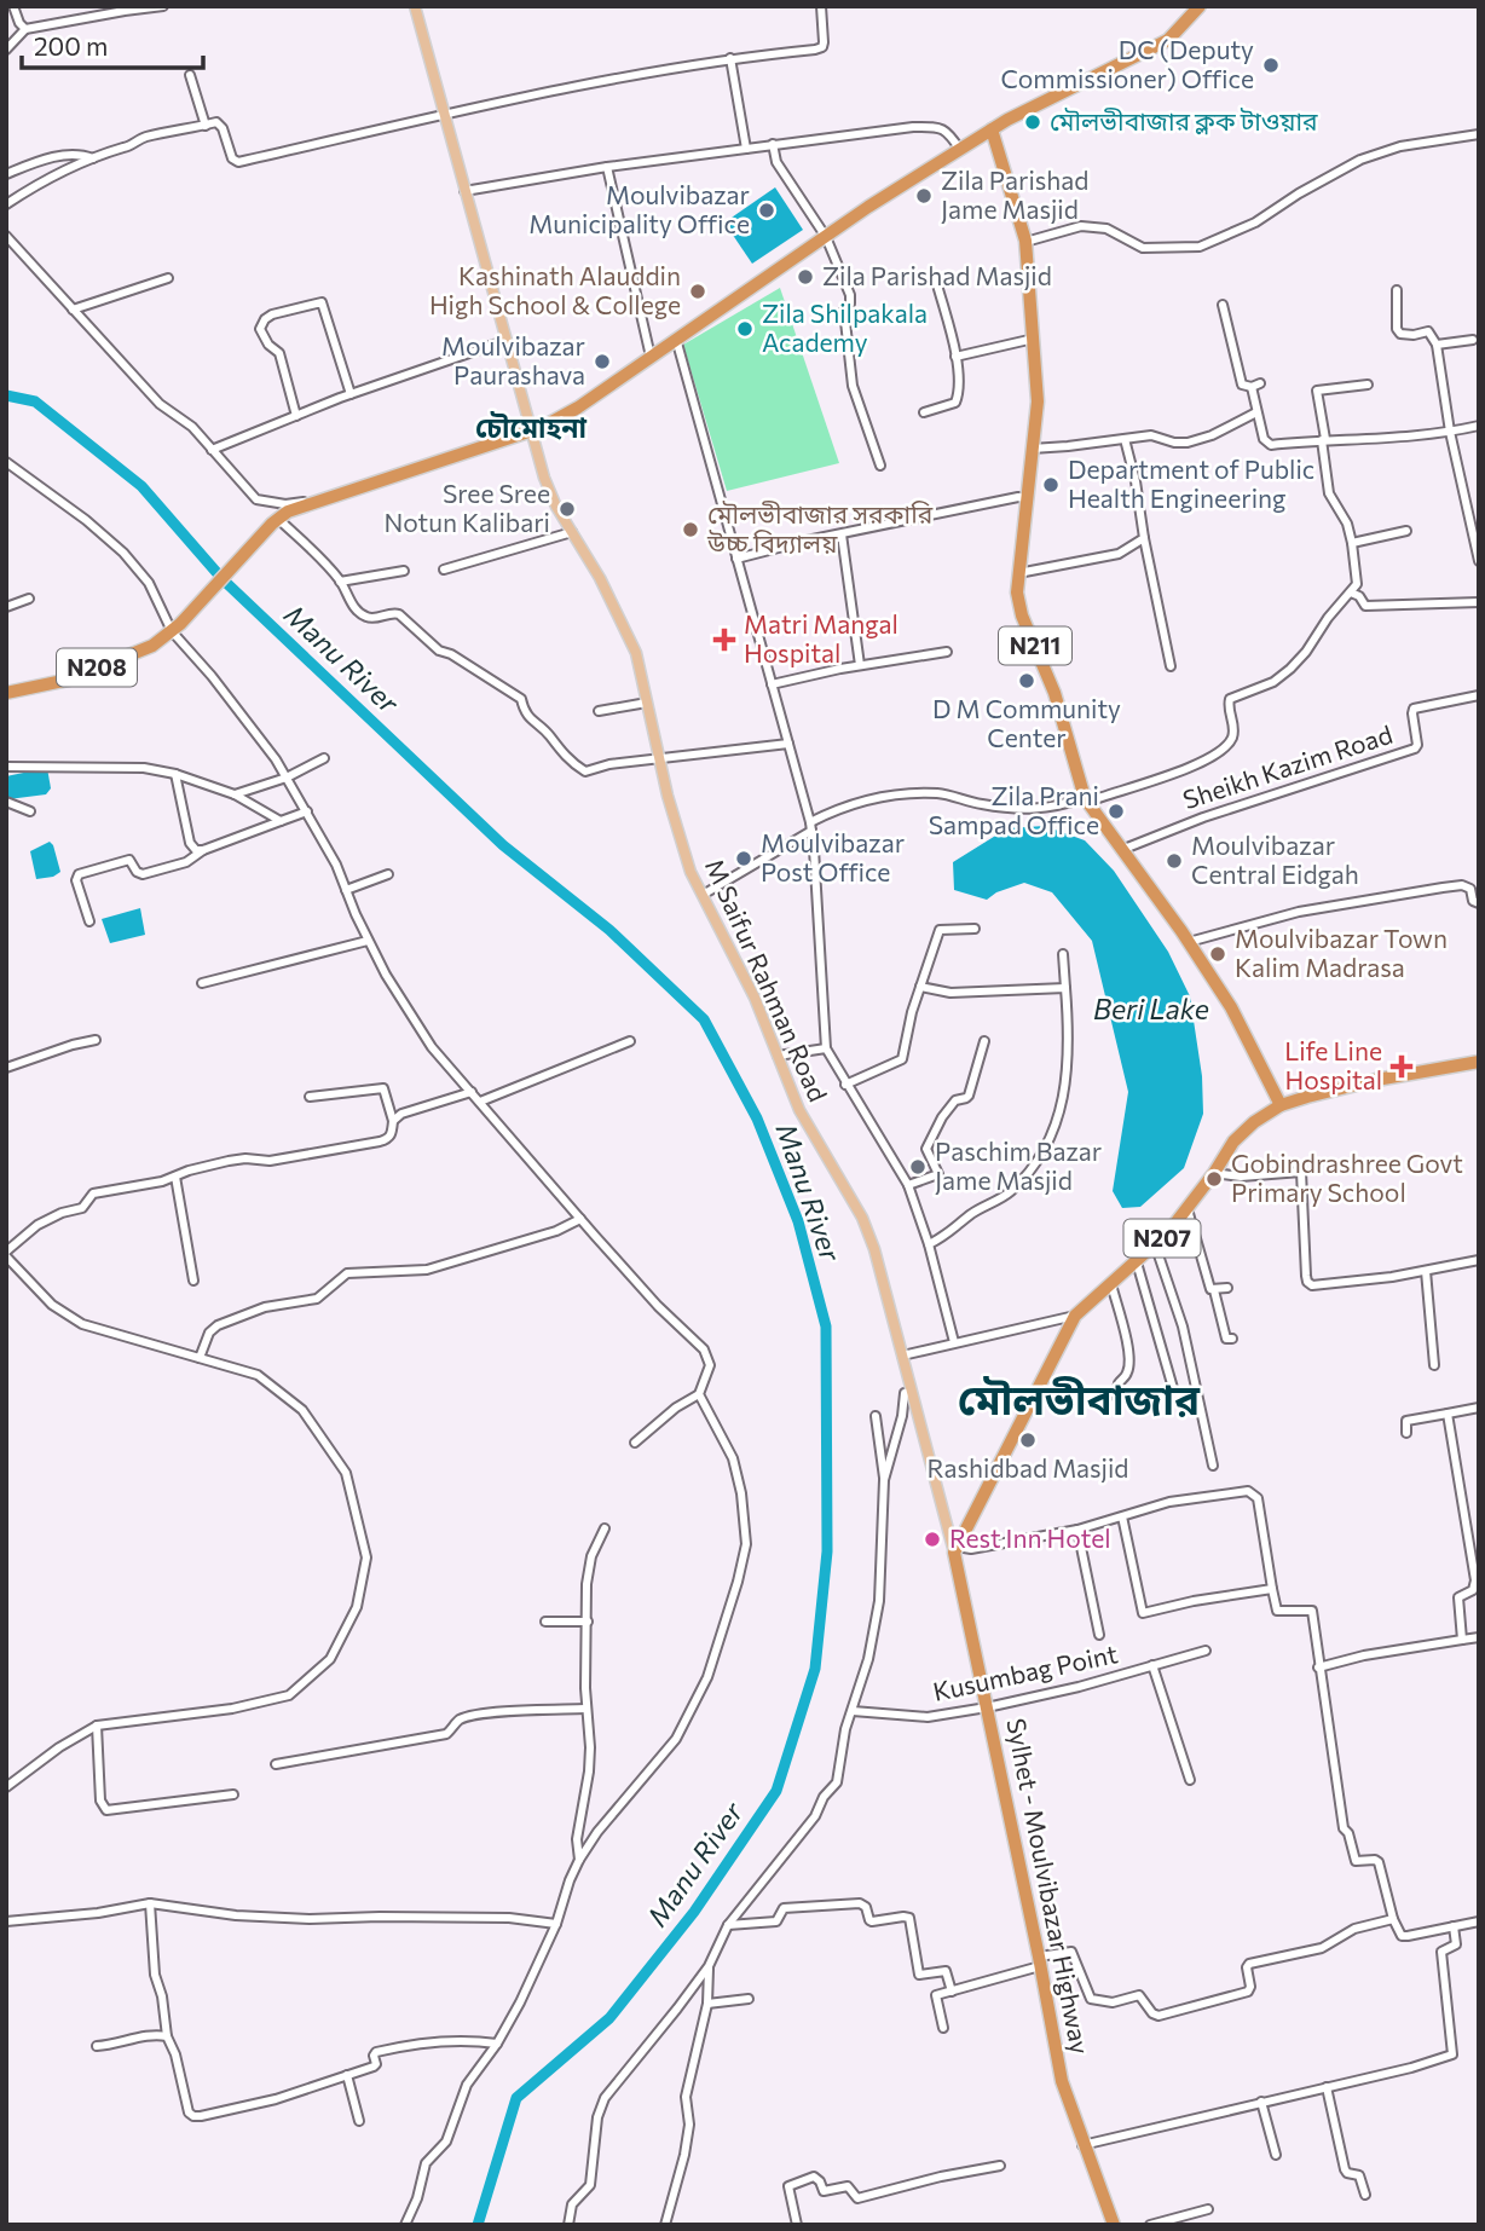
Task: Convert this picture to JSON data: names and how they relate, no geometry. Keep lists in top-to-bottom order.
{
  "streets": {
    "highway": [
      "N211",
      "N208",
      "N207",
      "Sylhet - Moulvibazar Highway"
    ],
    "main road": ["M Saifur Rahman Road"],
    "street": ["Sheikh Kazim Road", "Kusumbag Point"]
  },
  "crossings": [
    ["N211", "N208"],
    ["N211", "Sheikh Kazim Road"],
    ["N211", "N207"],
    ["N208", "M Saifur Rahman Road"],
    ["M Saifur Rahman Road", "N207"],
    ["M Saifur Rahman Road", "Sylhet - Moulvibazar Highway"],
    ["N207", "Sylhet - Moulvibazar Highway"],
    ["Kusumbag Point", "Sylhet - Moulvibazar Highway"]
  ],
  "districts": ["চৌমোহনা", "মৌলভীবাজার"],
  "water": ["Manu River", "Beri Lake"],
  "places": {
    "other": [
      "DC (Deputy Commissioner) Office",
      "মৌলভীবাজার ক্লক টাওয়ার",
      "Zila Parishad Jame Masjid",
      "Moulvibazar Municipality Office",
      "Zila Parishad Masjid",
      "Kashinath Alauddin High School & College",
      "Zila Shilpakala Academy",
      "Moulvibazar Paurashava",
      "Department of Public Health Engineering",
      "Sree Sree Notun Kalibari",
      "মৌলভীবাজার সরকারি উচ্চ বিদ্যালয়",
      "D M Community Center",
      "Zila Prani Sampad Office",
      "Moulvibazar Post Office",
      "Moulvibazar Central Eidgah",
      "Moulvibazar Town Kalim Madrasa",
      "Paschim Bazar Jame Masjid",
      "Gobindrashree Govt Primary School",
      "Rashidbad Masjid",
      "Rest Inn Hotel"
    ],
    "health": ["Matri Mangal Hospital", "Life Line Hospital"]
  },
  "scale_bar": "200 m"
}
